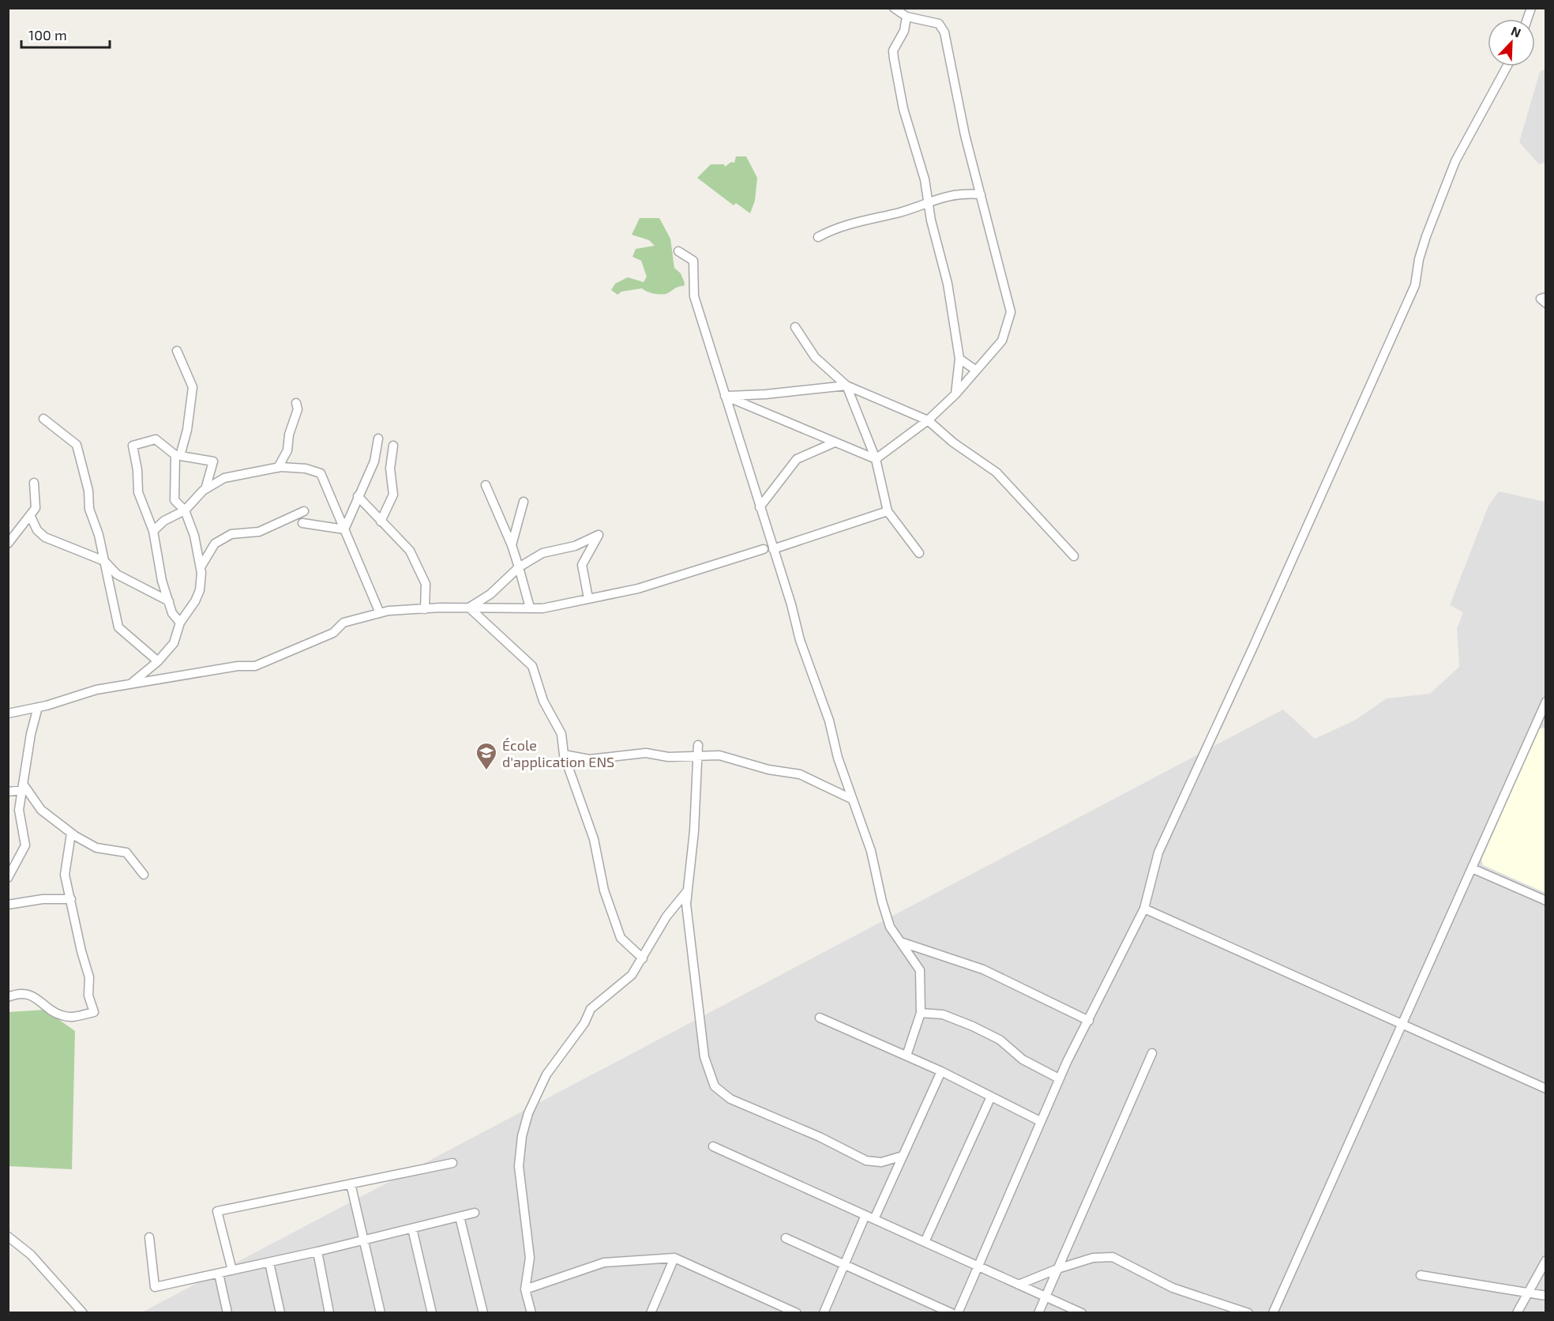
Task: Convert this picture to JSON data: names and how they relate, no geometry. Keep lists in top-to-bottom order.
{
  "places": {
    "school or university": ["École d'application ENS"]
  },
  "scale_bar": "100 m",
  "north": "top right"
}
